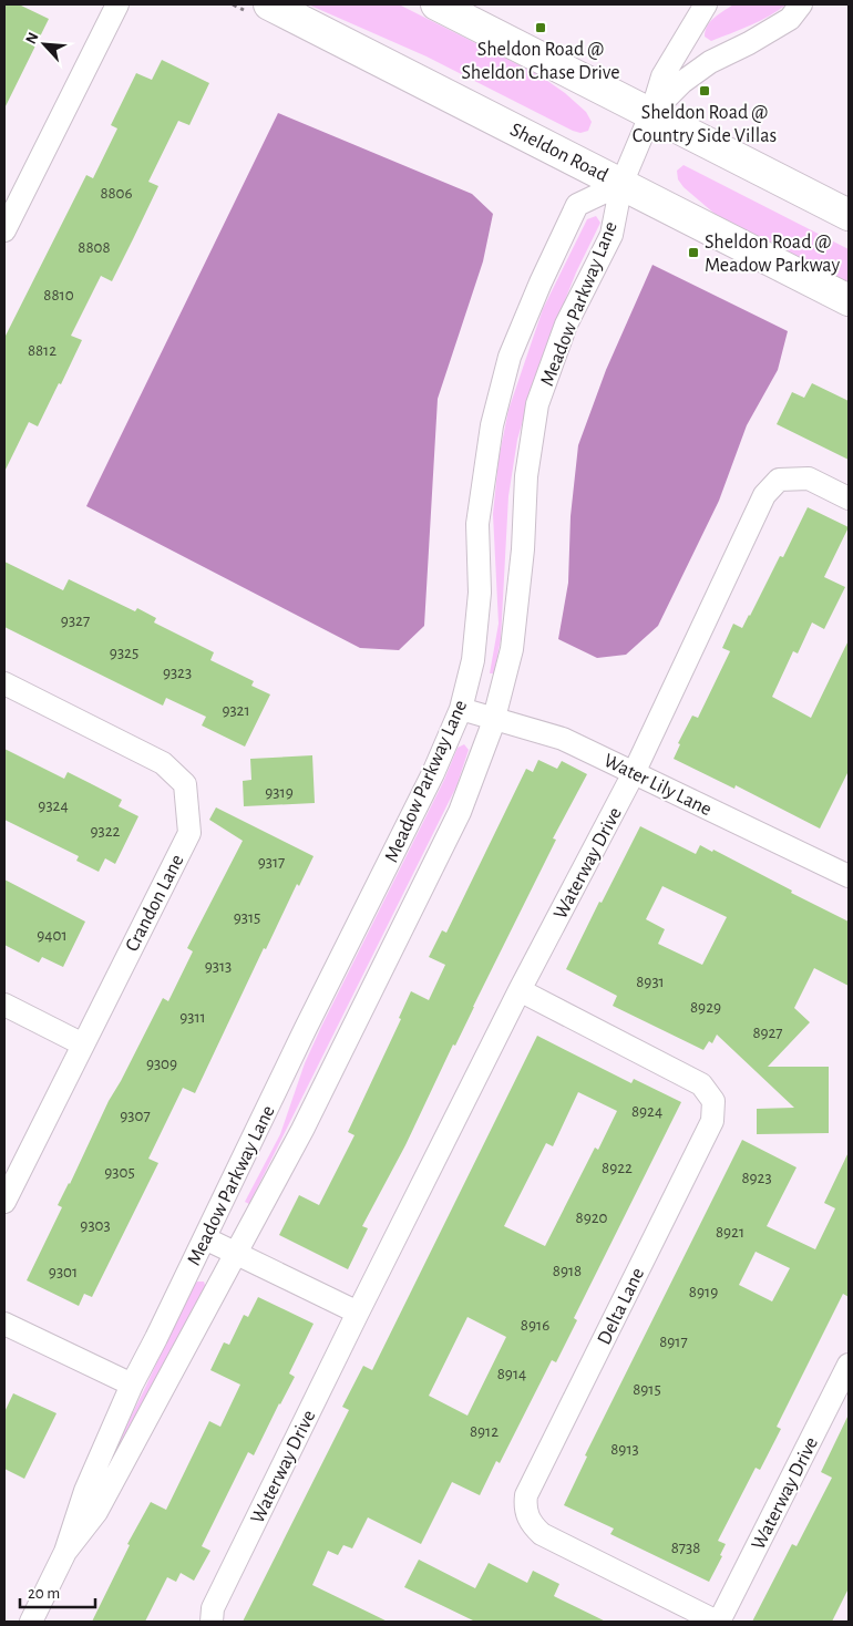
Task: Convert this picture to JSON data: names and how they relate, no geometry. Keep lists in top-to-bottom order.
{
  "streets": {
    "main road": ["Sheldon Road"],
    "street": [
      "Meadow Parkway Lane",
      "Water Lily Lane",
      "Waterway Drive",
      "Crandon Lane",
      "Delta Lane"
    ]
  },
  "crossings": [
    ["Sheldon Road", "Meadow Parkway Lane"],
    ["Meadow Parkway Lane", "Water Lily Lane"],
    ["Water Lily Lane", "Waterway Drive"],
    ["Waterway Drive", "Delta Lane"]
  ],
  "places": {
    "transit": ["Sheldon Road @ Sheldon Chase Drive", "Sheldon Road @ Country Side Villas", "Sheldon Road @ Meadow Parkway"]
  },
  "house_numbers": [
    "8806",
    "8808",
    "8810",
    "8812",
    "9327",
    "9325",
    "9323",
    "9321",
    "9319",
    "9324",
    "9322",
    "9317",
    "9315",
    "9401",
    "9313",
    "8931",
    "8929",
    "9311",
    "8927",
    "9309",
    "8924",
    "9307",
    "8922",
    "9305",
    "8923",
    "8920",
    "9303",
    "8921",
    "8918",
    "9301",
    "8919",
    "8916",
    "8917",
    "8914",
    "8915",
    "8912",
    "8913",
    "8738"
  ],
  "scale_bar": "20 m",
  "north": "top left"
}
